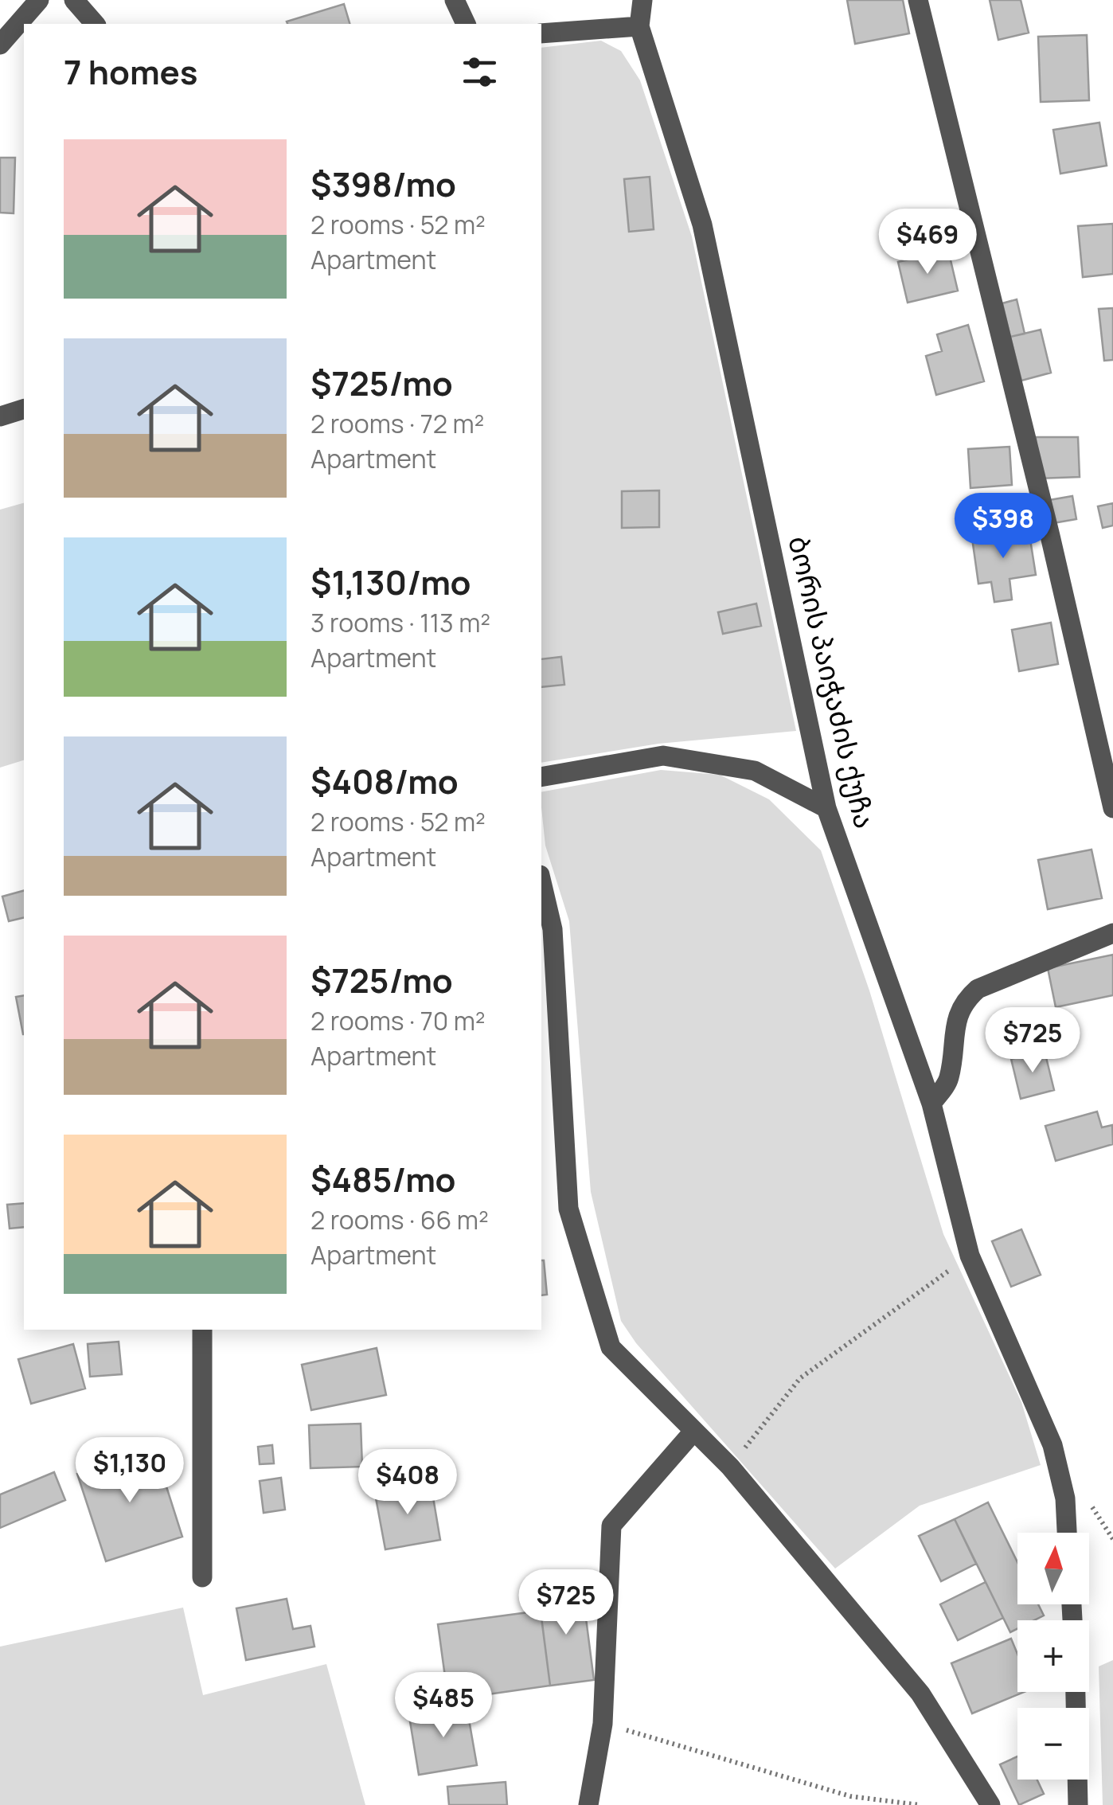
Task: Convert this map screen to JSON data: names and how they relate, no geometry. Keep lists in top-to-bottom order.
{
  "streets": {
    "street": ["ბორის პაიჭაძის ქუჩა"]
  },
  "north": "top",
  "page": {
    "heading": "7 homes",
    "list": [
      {
        "name": "$398/mo",
        "note": "2 rooms · 52 m² · Apartment"
      },
      {
        "name": "$725/mo",
        "note": "2 rooms · 72 m² · Apartment"
      },
      {
        "name": "$1,130/mo",
        "note": "3 rooms · 113 m² · Apartment"
      },
      {
        "name": "$408/mo",
        "note": "2 rooms · 52 m² · Apartment"
      },
      {
        "name": "$725/mo",
        "note": "2 rooms · 70 m² · Apartment"
      },
      {
        "name": "$485/mo",
        "note": "2 rooms · 66 m² · Apartment"
      }
    ],
    "price": [
      "$469",
      "$398",
      "$725",
      "$1,130",
      "$408",
      "$725",
      "$485"
    ],
    "map_buttons": ["+", "−"]
  }
}
